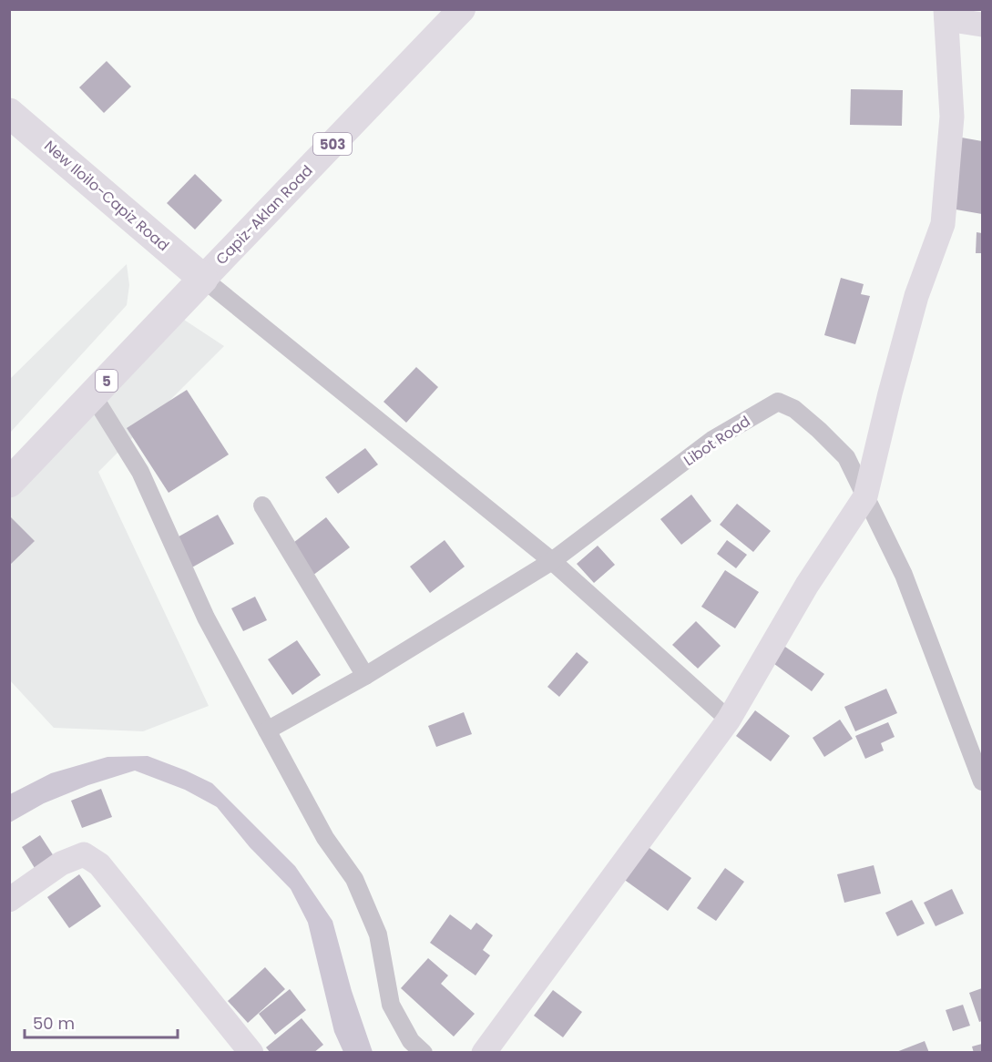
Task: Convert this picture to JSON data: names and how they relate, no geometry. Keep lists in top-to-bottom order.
{
  "streets": {
    "highway": ["New Iloilo-Capiz Road", "5"],
    "main road": ["503", "Capiz-Aklan Road"],
    "street": ["Libot Road"]
  },
  "crossings": [
    ["New Iloilo-Capiz Road", "Capiz-Aklan Road"],
    ["New Iloilo-Capiz Road", "5"],
    ["Capiz-Aklan Road", "5"]
  ],
  "scale_bar": "50 m"
}
